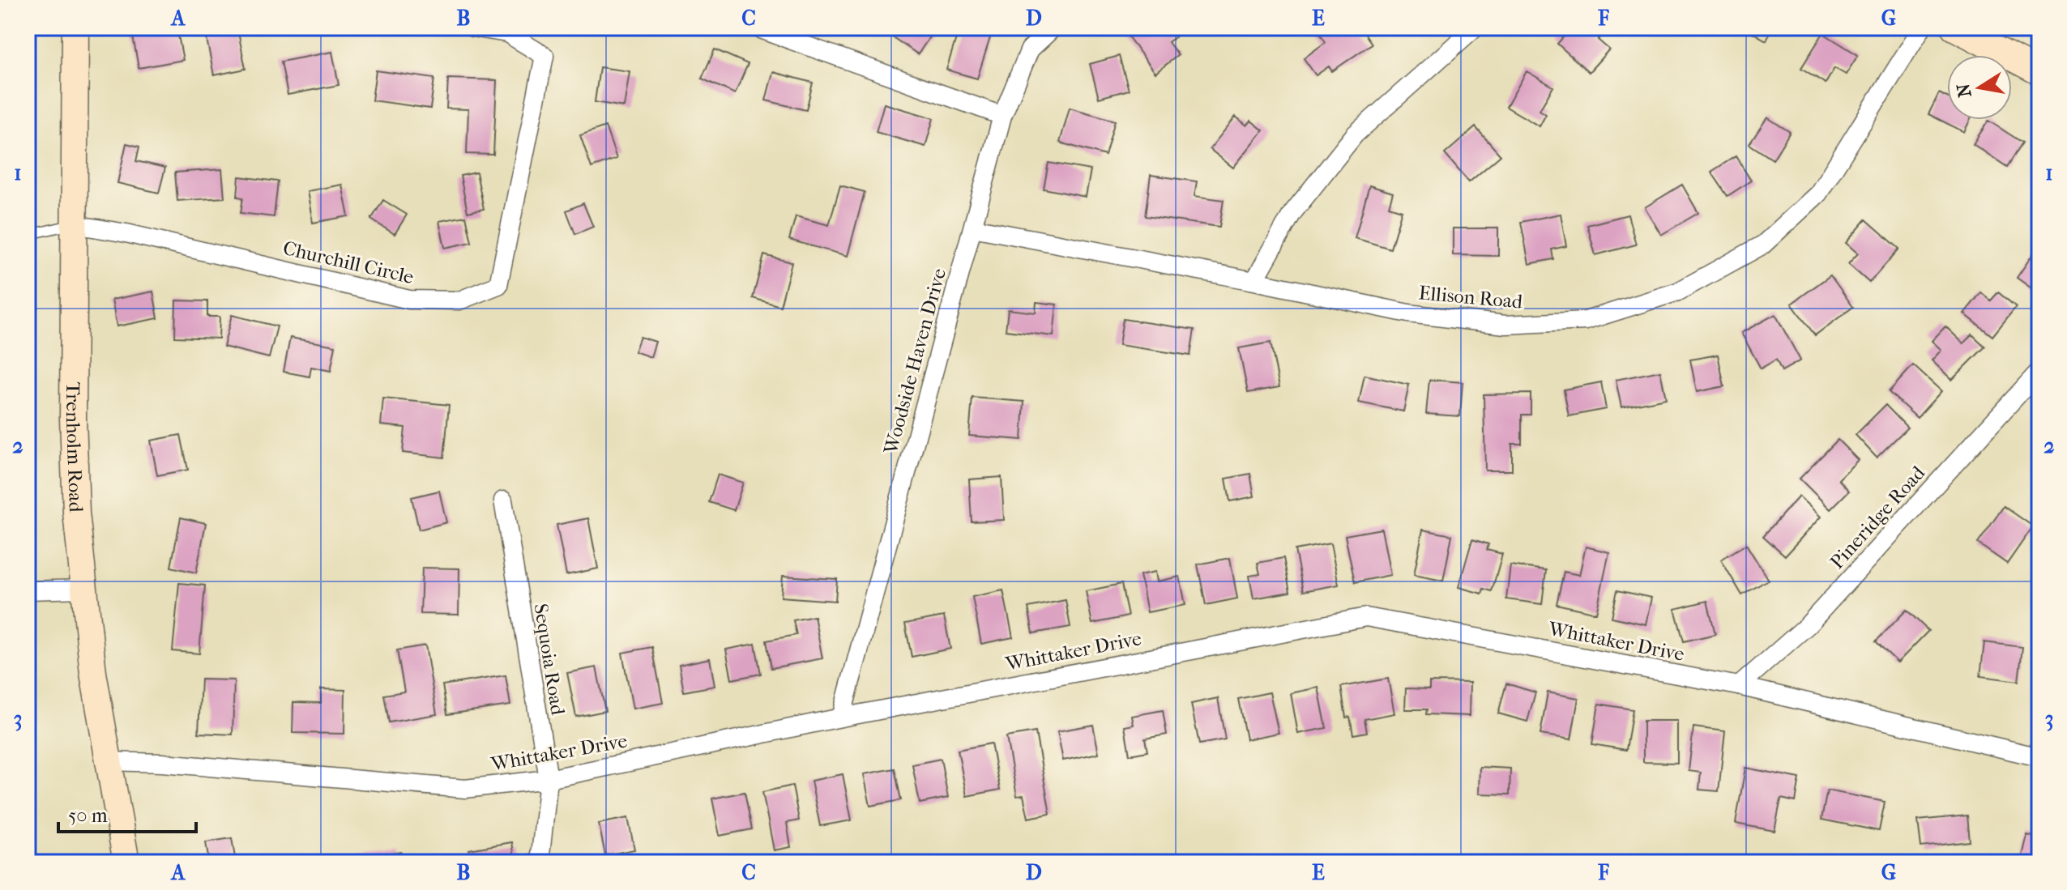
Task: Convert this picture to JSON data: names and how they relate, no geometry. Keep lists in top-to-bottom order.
{
  "streets": {
    "main road": ["Trenholm Road"],
    "street": [
      "Churchill Circle",
      "Ellison Road",
      "Woodside Haven Drive",
      "Pineridge Road",
      "Whittaker Drive",
      "Sequoia Road"
    ]
  },
  "crossings": [
    ["Churchill Circle", "Trenholm Road"],
    ["Ellison Road", "Woodside Haven Drive"],
    ["Woodside Haven Drive", "Whittaker Drive"],
    ["Trenholm Road", "Whittaker Drive"],
    ["Pineridge Road", "Whittaker Drive"],
    ["Whittaker Drive", "Sequoia Road"]
  ],
  "scale_bar": "50 m",
  "north": "left",
  "grid": {
    "columns": [
      "A",
      "B",
      "C",
      "D",
      "E",
      "F",
      "G"
    ],
    "rows": ["1", "2", "3"]
  }
}
